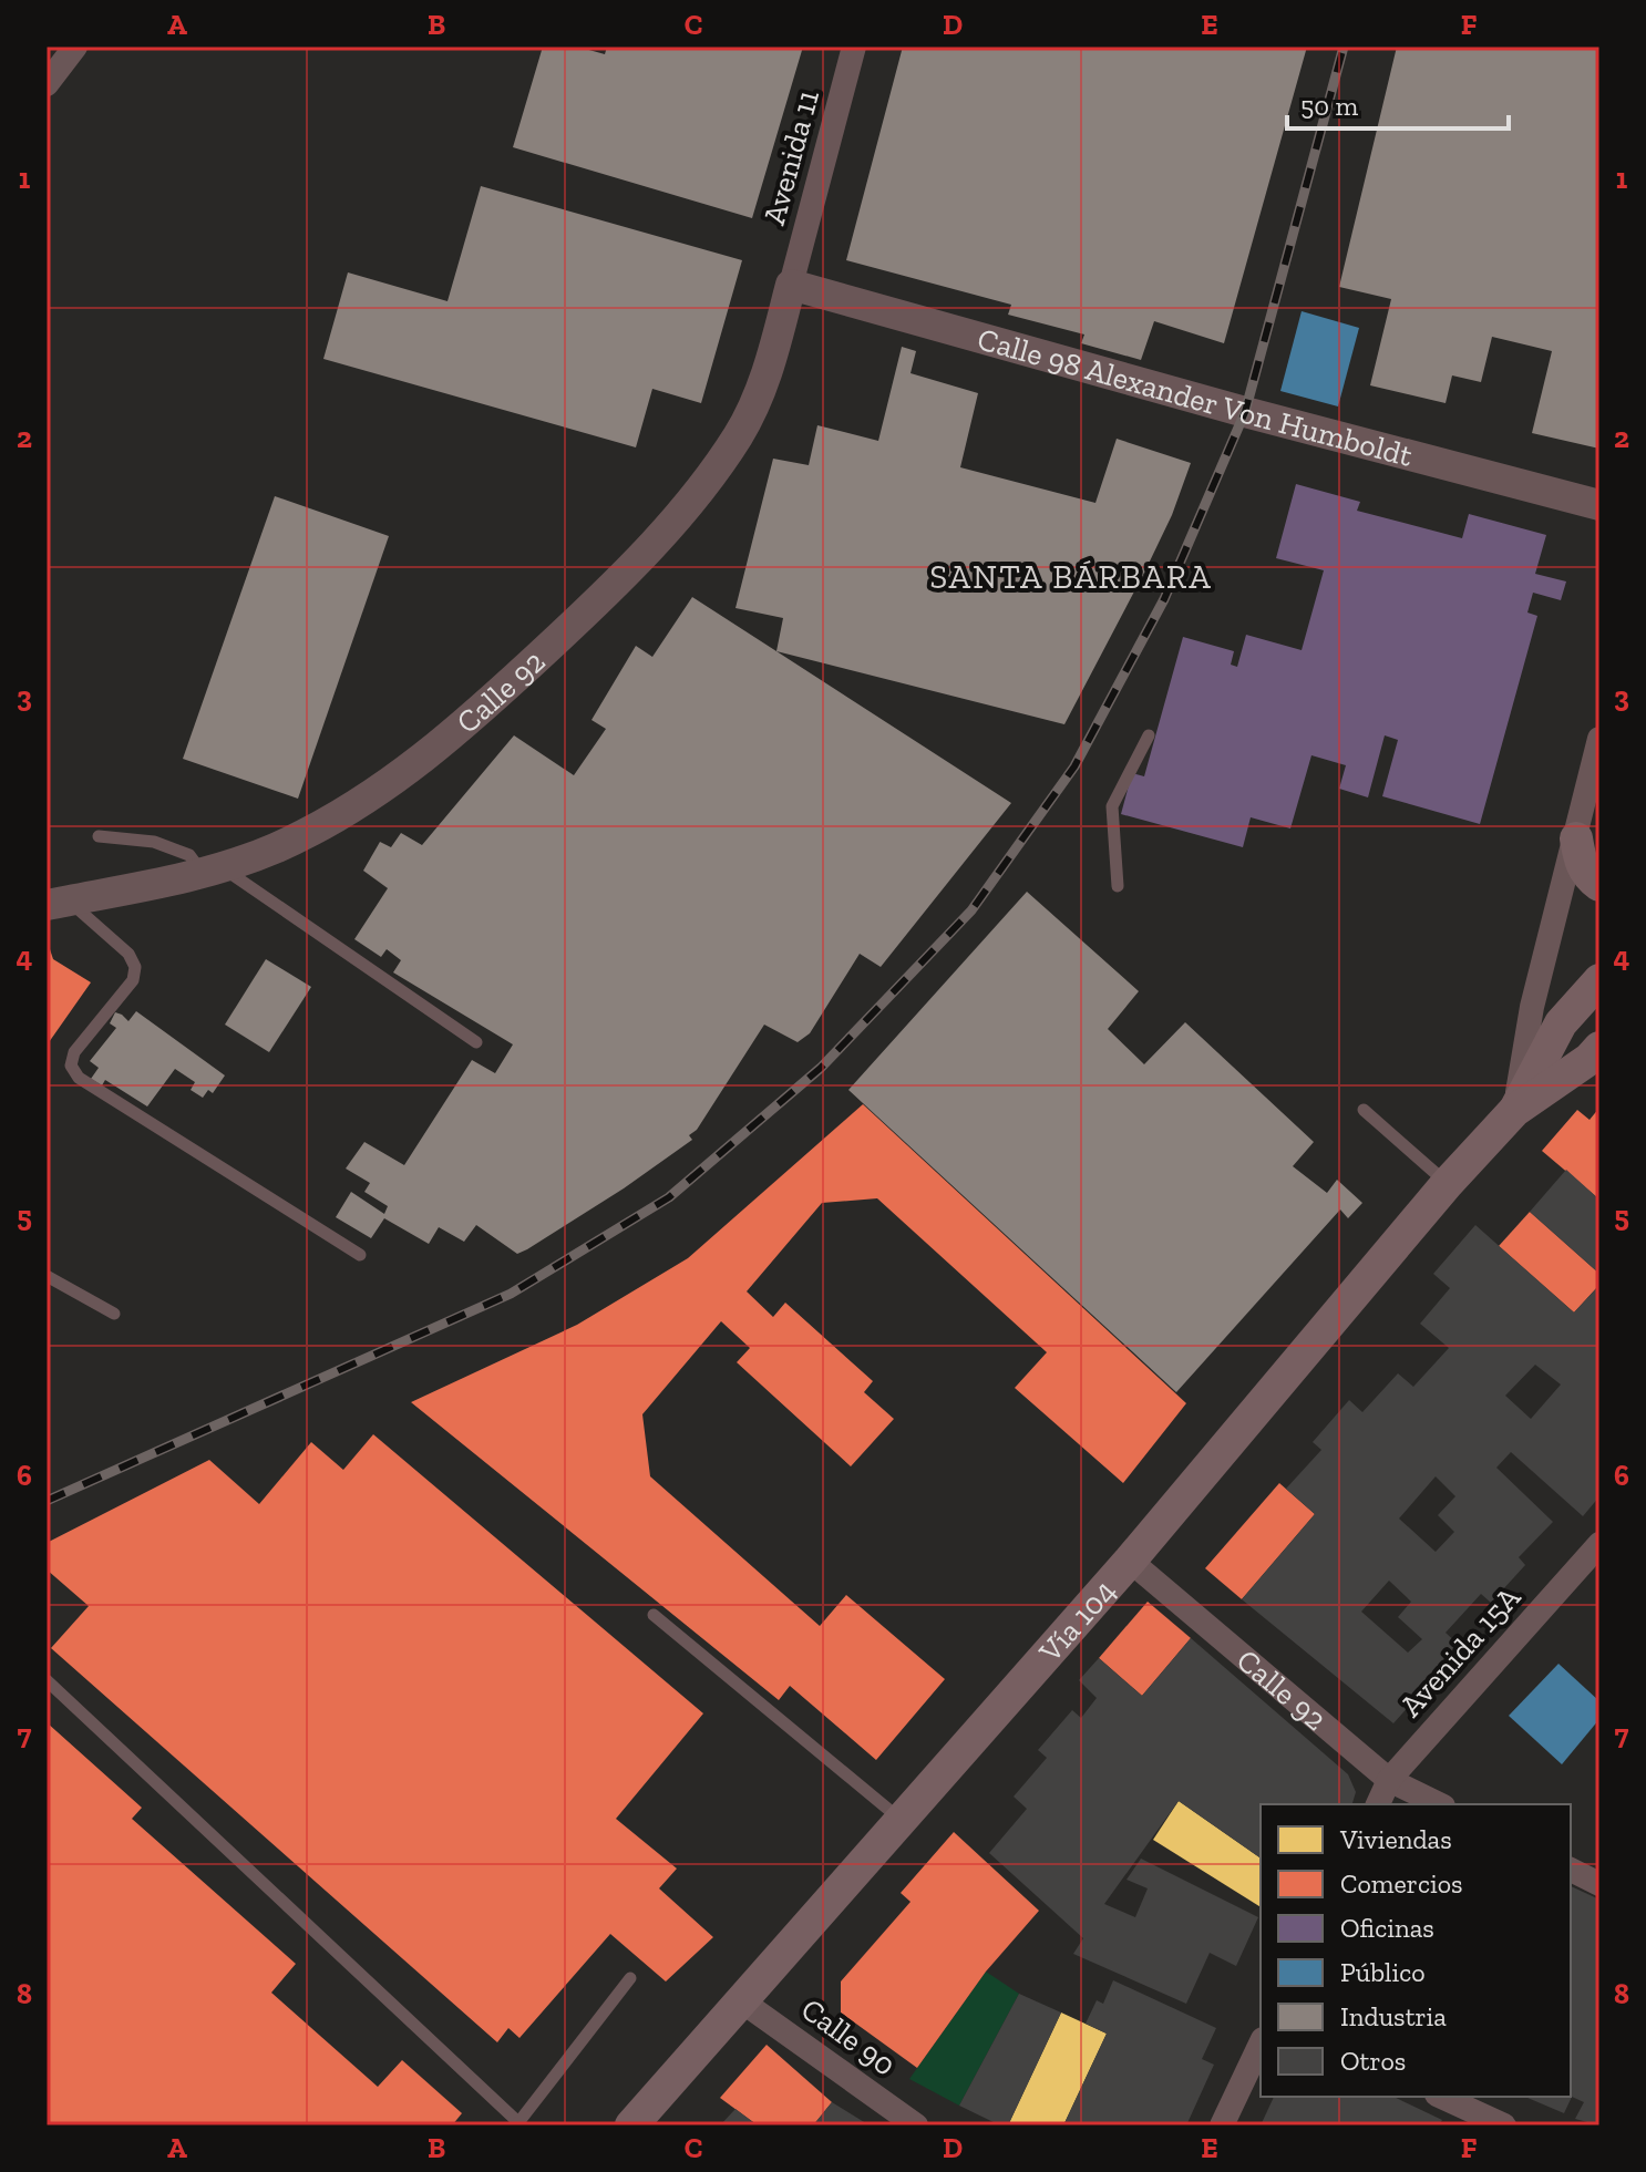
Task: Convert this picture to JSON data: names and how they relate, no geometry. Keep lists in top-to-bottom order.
{
  "streets": {
    "main road": ["Vía 104"],
    "street": [
      "Avenida 11",
      "Calle 98 Alexander Von Humboldt",
      "Calle 92",
      "Avenida 15A",
      "Calle 90"
    ]
  },
  "crossings": [
    ["Avenida 11", "Calle 98 Alexander Von Humboldt"],
    ["Avenida 11", "Calle 92"],
    ["Calle 98 Alexander Von Humboldt", "Calle 92"],
    ["Calle 92", "Vía 104"],
    ["Calle 92", "Avenida 15A"],
    ["Vía 104", "Calle 90"]
  ],
  "districts": ["SANTA BÁRBARA"],
  "legend": [
    "Viviendas",
    "Comercios",
    "Oficinas",
    "Público",
    "Industria",
    "Otros"
  ],
  "scale_bar": "50 m",
  "grid": {
    "columns": [
      "A",
      "B",
      "C",
      "D",
      "E",
      "F"
    ],
    "rows": [
      "1",
      "2",
      "3",
      "4",
      "5",
      "6",
      "7",
      "8"
    ]
  }
}
